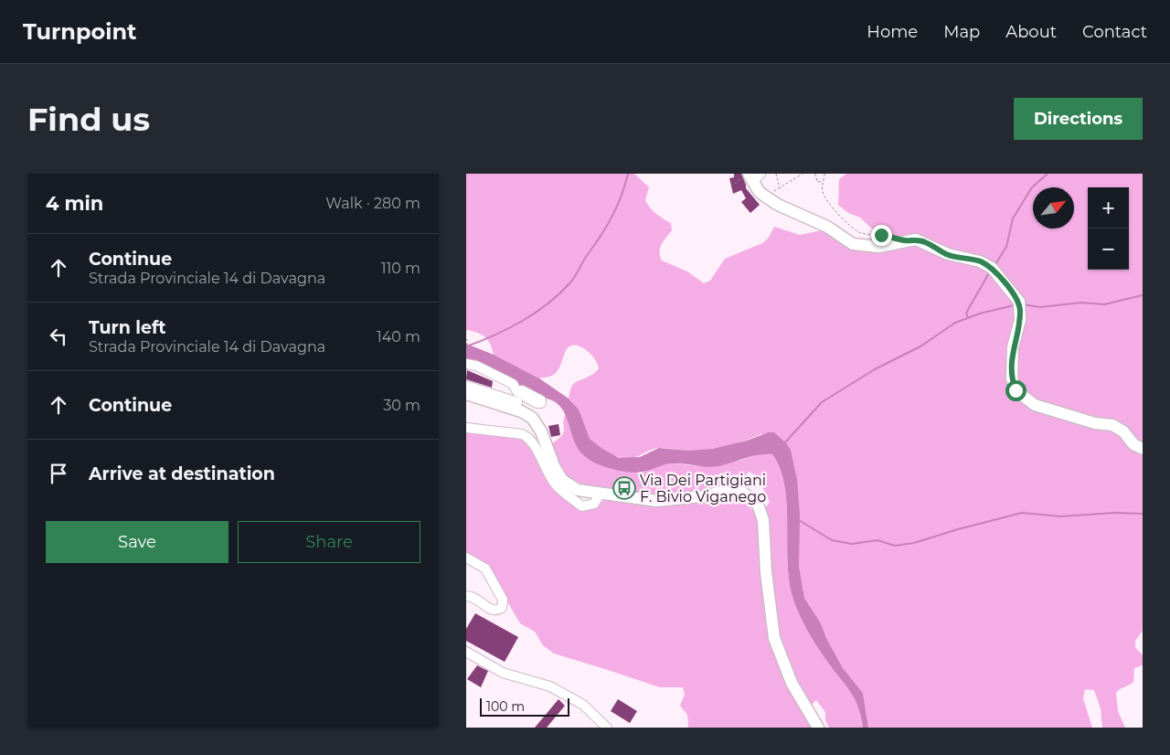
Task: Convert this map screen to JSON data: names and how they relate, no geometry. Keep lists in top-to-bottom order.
{
  "places": {
    "bus stop": ["Via Dei Partigiani F. Bivio Viganego"]
  },
  "scale_bar": "100 m",
  "north": "top right",
  "page": {
    "header": "Turnpoint",
    "nav": [
      "Home",
      "Map",
      "About",
      "Contact"
    ],
    "buttons": [
      "Directions",
      ["Save", "Share"]
    ],
    "title": "Find us",
    "heading": ["4 min", "Walk · 280 m"],
    "map_buttons": ["+", "−"],
    "list": [
      ["Continue", "Strada Provinciale 14 di Davagna", "110 m"],
      ["Turn left", "Strada Provinciale 14 di Davagna", "140 m"],
      ["Continue", "30 m"],
      "Arrive at destination"
    ],
    "scale": "100 m"
  }
}
